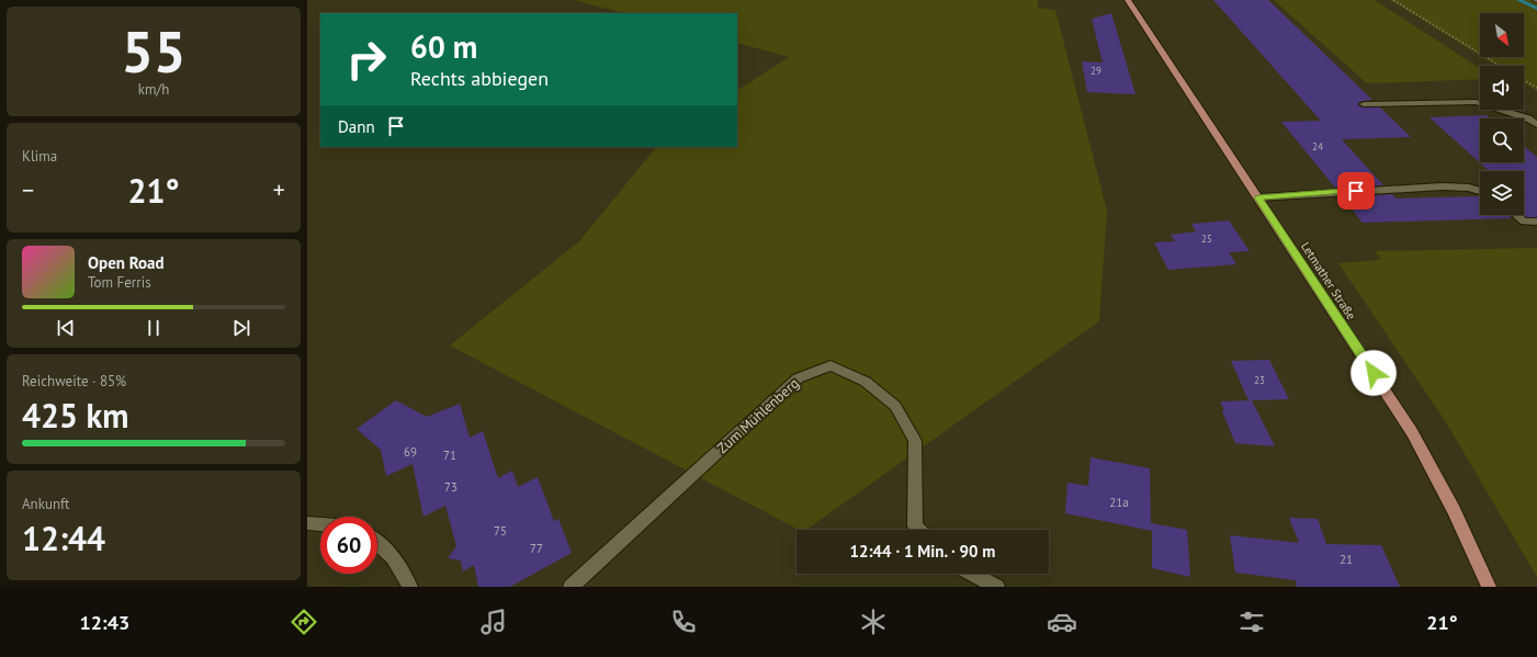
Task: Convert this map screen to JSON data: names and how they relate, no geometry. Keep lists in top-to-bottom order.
{
  "streets": {
    "main road": ["Letmather Straße"],
    "street": ["Zum Mühlenberg"]
  },
  "house_numbers": [
    "29",
    "24",
    "25",
    "23",
    "69",
    "71",
    "73",
    "21a",
    "75",
    "77",
    "21"
  ],
  "north": "bottom right",
  "page": {
    "tile": [
      ["55", "km/h"],
      "Klima",
      ["Reichweite · 85%", "425 km"],
      ["Ankunft", "12:44"]
    ],
    "turn": ["60 m", "Rechts abbiegen"],
    "then": "Dann",
    "heat": ["−", "21°", "+"],
    "song": ["Open Road", "Tom Ferris"],
    "limit": "60",
    "trip": "12:44 · 1 Min. · 90 m",
    "tabs": ["12:43", "21°"]
  }
}
